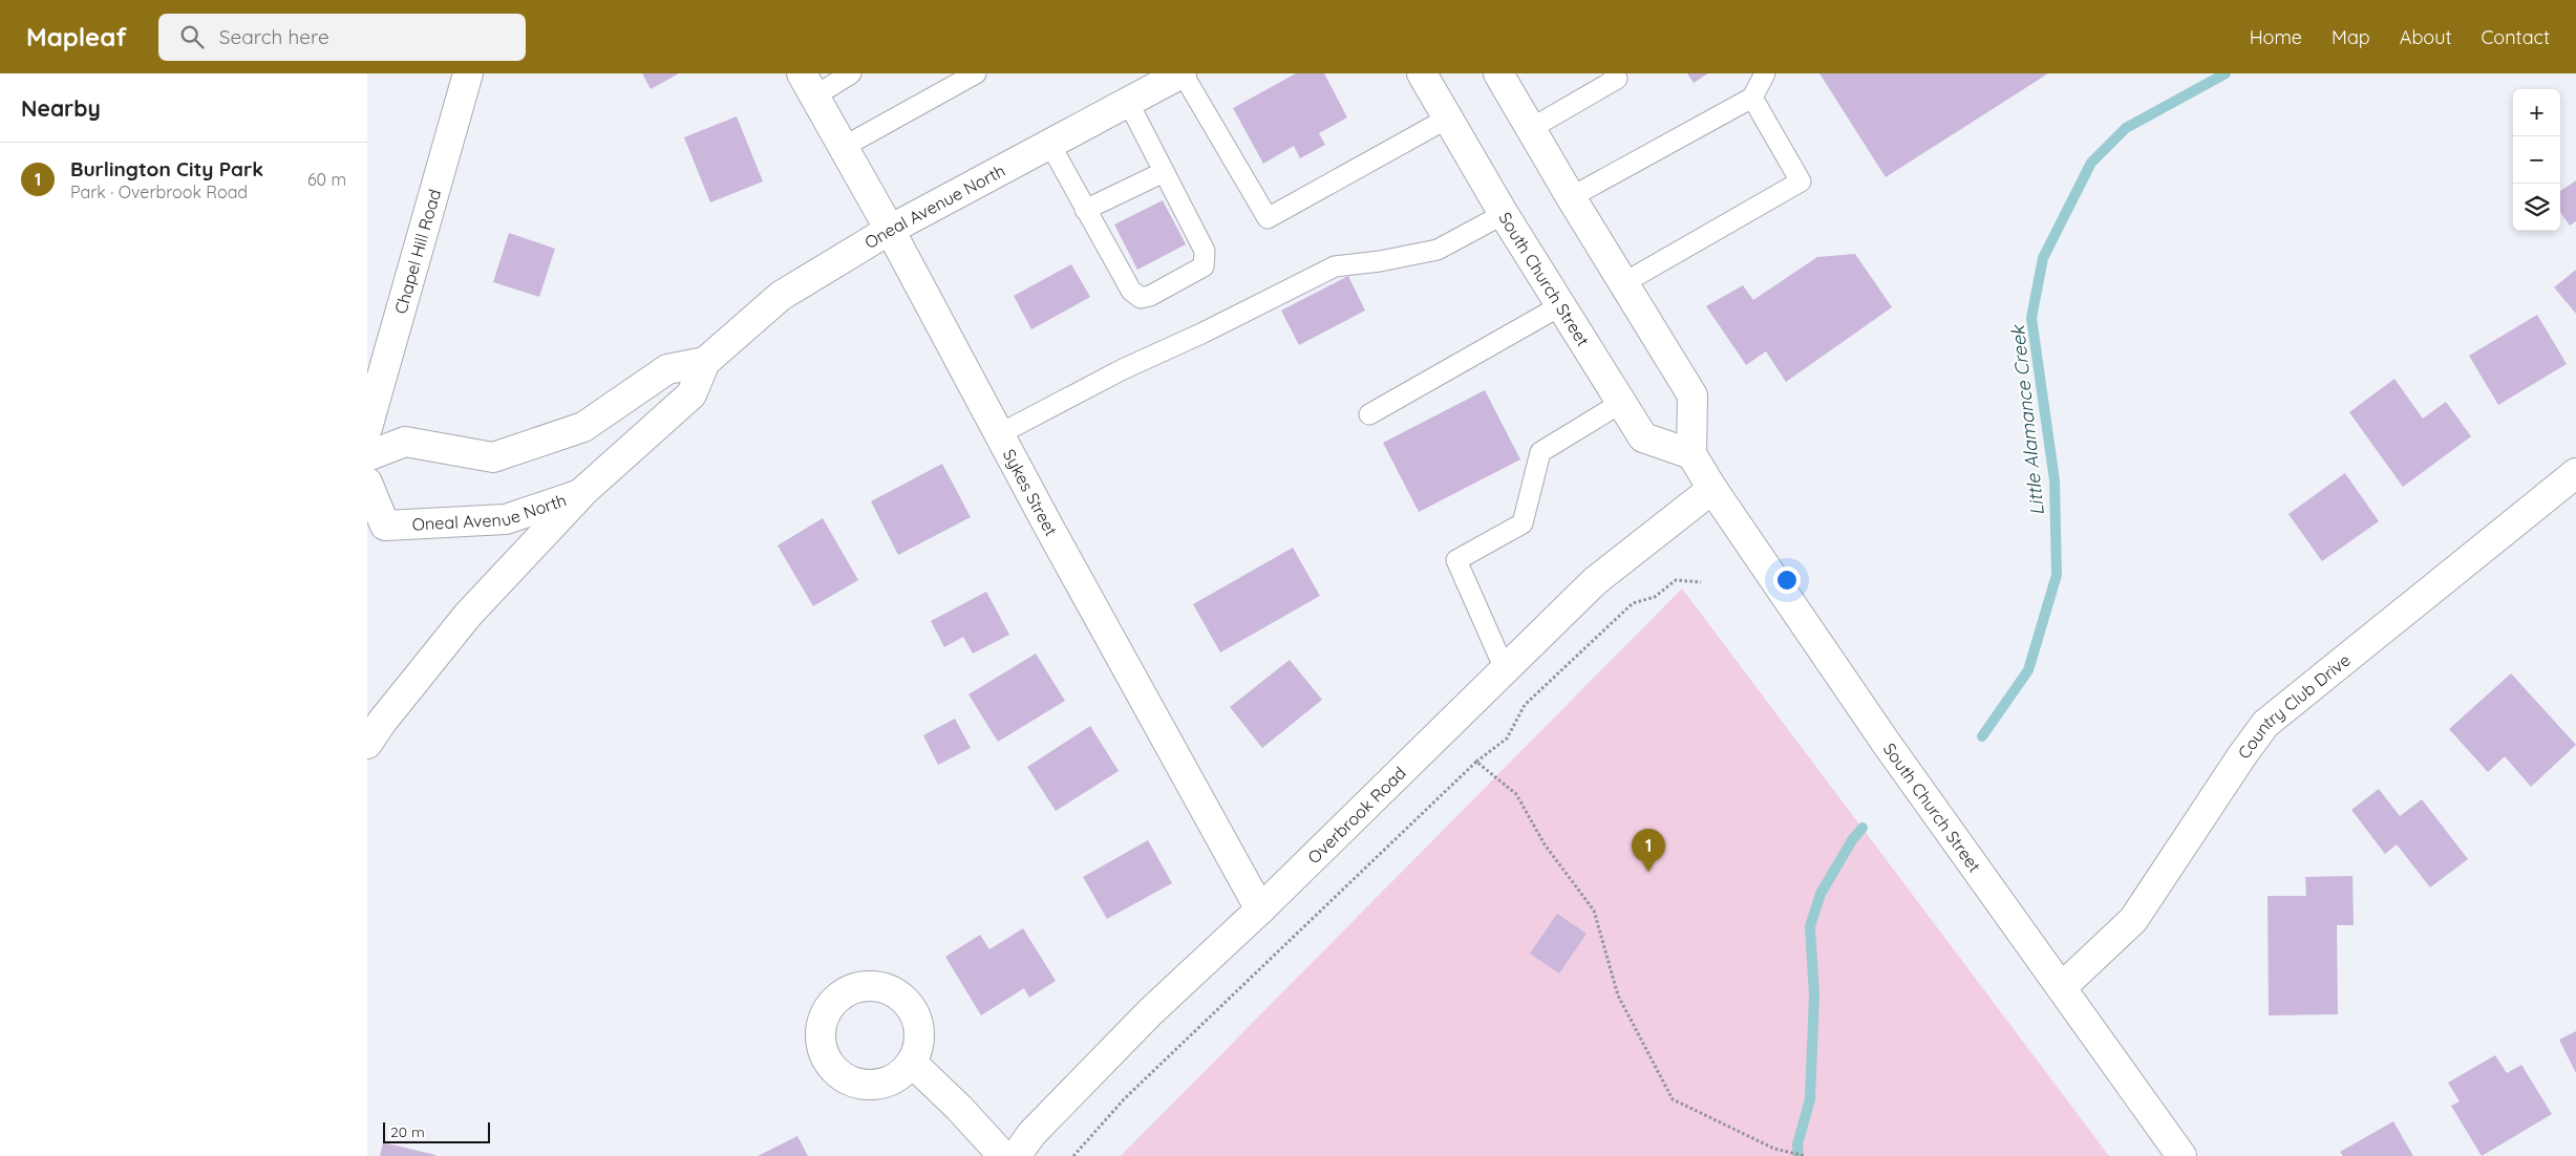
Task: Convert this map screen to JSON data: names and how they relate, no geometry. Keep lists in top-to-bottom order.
{
  "streets": {
    "main road": [
      "Oneal Avenue North",
      "Chapel Hill Road",
      "South Church Street",
      "Sykes Street",
      "Country Club Drive",
      "Overbrook Road"
    ]
  },
  "crossings": [
    ["Oneal Avenue North", "Sykes Street"],
    ["South Church Street", "Country Club Drive"],
    ["South Church Street", "Overbrook Road"],
    ["Sykes Street", "Overbrook Road"]
  ],
  "water": ["Little Alamance Creek"],
  "scale_bar": "20 m",
  "page": {
    "header": "Mapleaf",
    "search": "Search here",
    "nav": [
      "Home",
      "Map",
      "About",
      "Contact"
    ],
    "heading": "Nearby",
    "map_buttons": ["+", "−"],
    "list": [
      {
        "mark": "1",
        "name": "Burlington City Park",
        "note": "Park · Overbrook Road",
        "value": "60 m"
      }
    ],
    "pins": "1",
    "scale": "20 m"
  }
}
